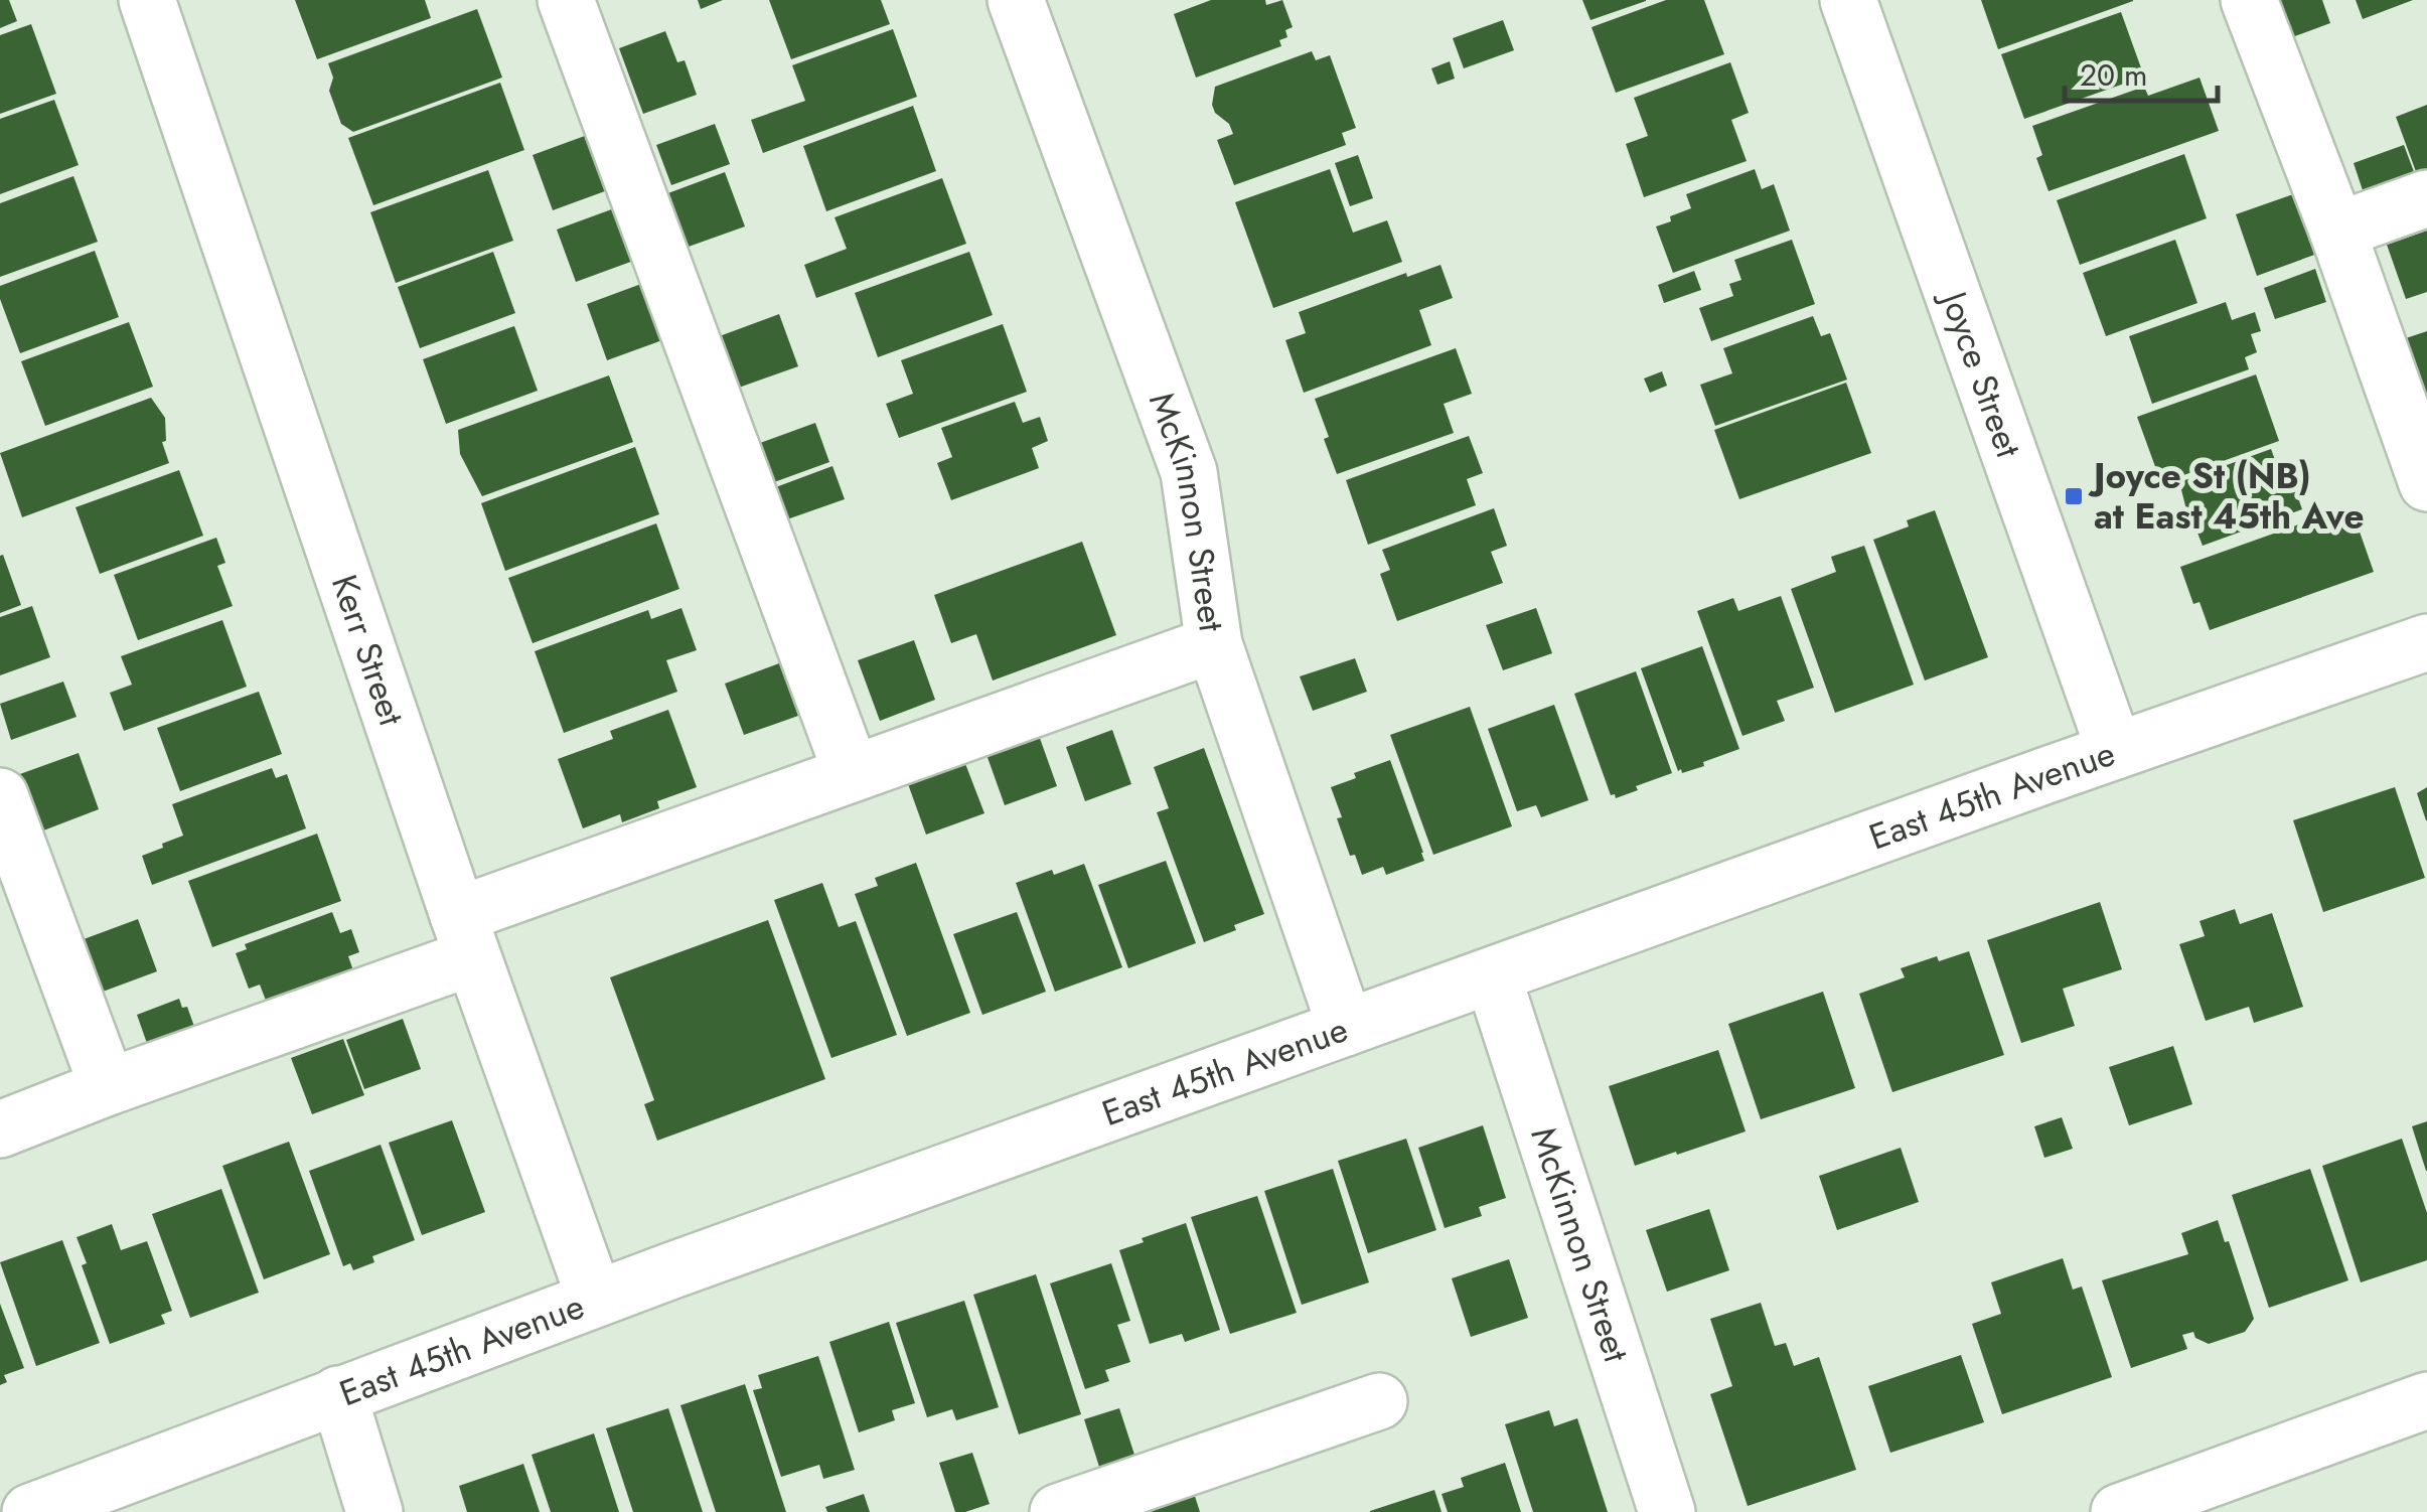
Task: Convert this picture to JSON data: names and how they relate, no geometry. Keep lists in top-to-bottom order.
{
  "streets": {
    "street": [
      "Joyce Street",
      "McKinnon Street",
      "Kerr Street",
      "East 45th Avenue"
    ]
  },
  "crossings": [
    ["Joyce Street", "East 45th Avenue"],
    ["McKinnon Street", "East 45th Avenue"],
    ["Kerr Street", "East 45th Avenue"]
  ],
  "places": {
    "transit": ["Joyce St (NB) at East 45th Ave"]
  },
  "scale_bar": "20 m"
}
